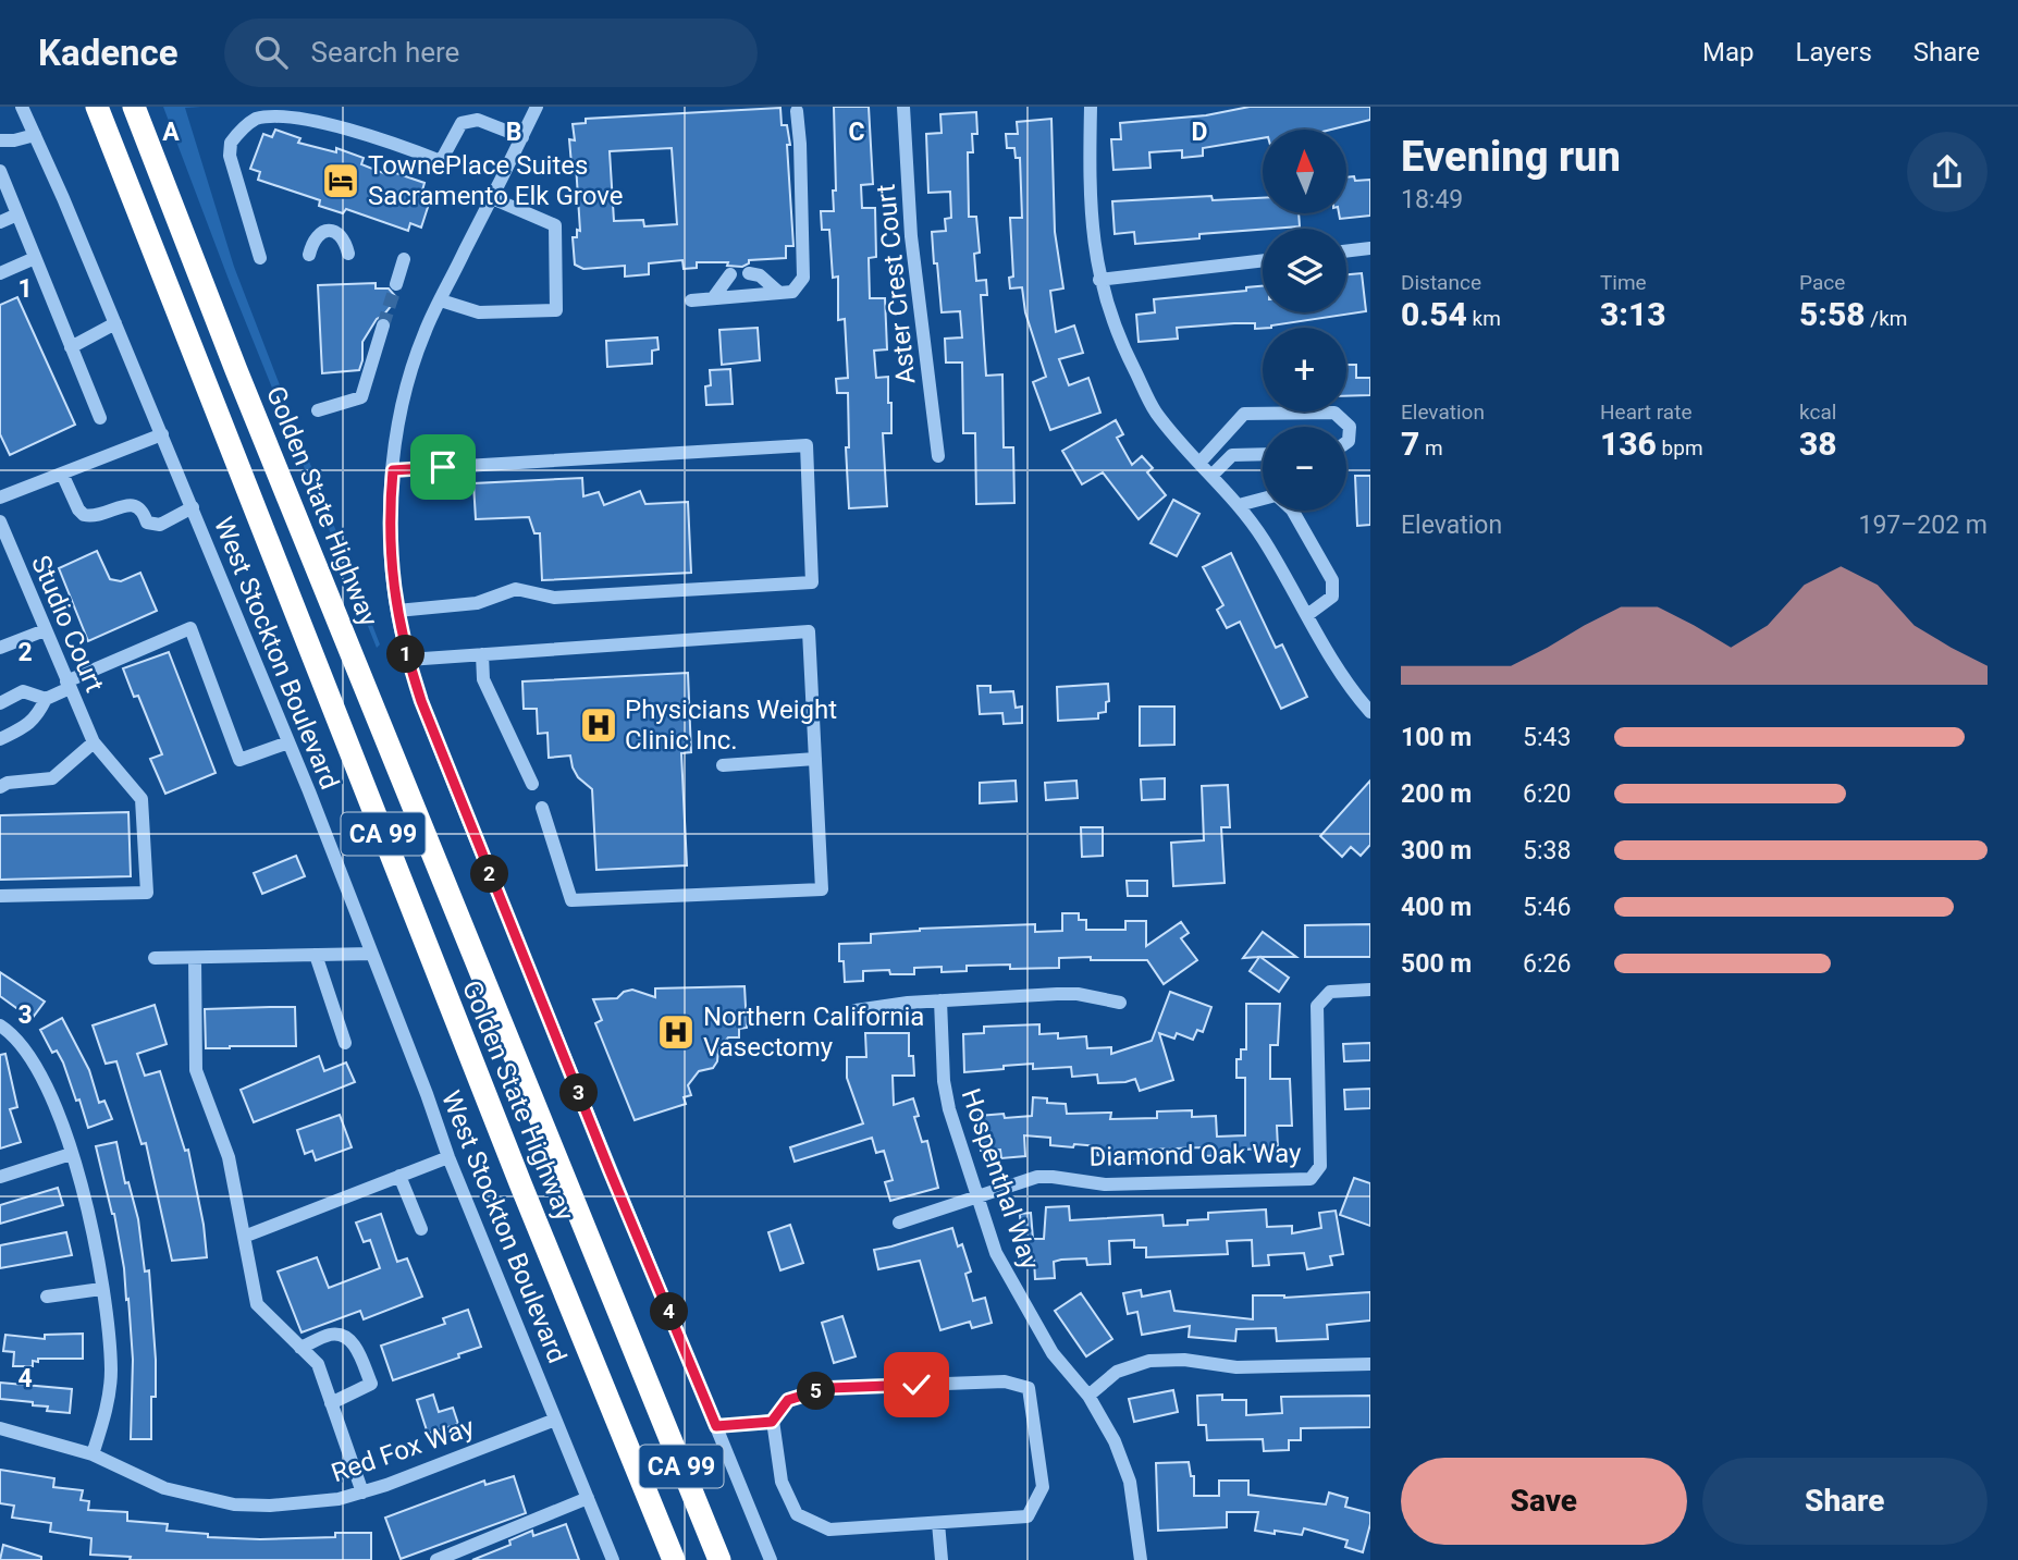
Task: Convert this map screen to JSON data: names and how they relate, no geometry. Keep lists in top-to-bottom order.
{
  "streets": {
    "highway": ["Golden State Highway", "CA 99"],
    "street": [
      "Aster Crest Court",
      "Studio Court",
      "West Stockton Boulevard",
      "Diamond Oak Way",
      "Hospenthal Way",
      "Red Fox Way"
    ]
  },
  "crossings": [
    ["West Stockton Boulevard", "Red Fox Way"],
    ["Diamond Oak Way", "Hospenthal Way"]
  ],
  "places": {
    "hotel": ["TownePlace Suites Sacramento Elk Grove"],
    "hospital": ["Physicians Weight Clinic Inc.", "Northern California Vasectomy"]
  },
  "north": "top",
  "page": {
    "header": "Kadence",
    "search": "Search here",
    "nav": ["Map", "Layers", "Share"],
    "heading": ["Evening run", "18:49"],
    "map_buttons": ["+", "−"],
    "stats": [
      ["Distance", "0.54 km"],
      ["Time", "3:13"],
      ["Pace", "5:58 /km"],
      ["Elevation", "7 m"],
      ["Heart rate", "136 bpm"],
      ["kcal", "38"]
    ],
    "chart": ["Elevation", "197–202 m"],
    "pins": [
      "1",
      "2",
      "3",
      "4",
      "5"
    ],
    "list": [
      {
        "name": "100 m",
        "note": "5:43"
      },
      {
        "name": "200 m",
        "note": "6:20"
      },
      {
        "name": "300 m",
        "note": "5:38"
      },
      {
        "name": "400 m",
        "note": "5:46"
      },
      {
        "name": "500 m",
        "note": "6:26"
      }
    ],
    "buttons": ["Save", "Share"]
  },
  "grid": {
    "columns": [
      "A",
      "B",
      "C",
      "D"
    ],
    "rows": [
      "1",
      "2",
      "3",
      "4"
    ]
  }
}
